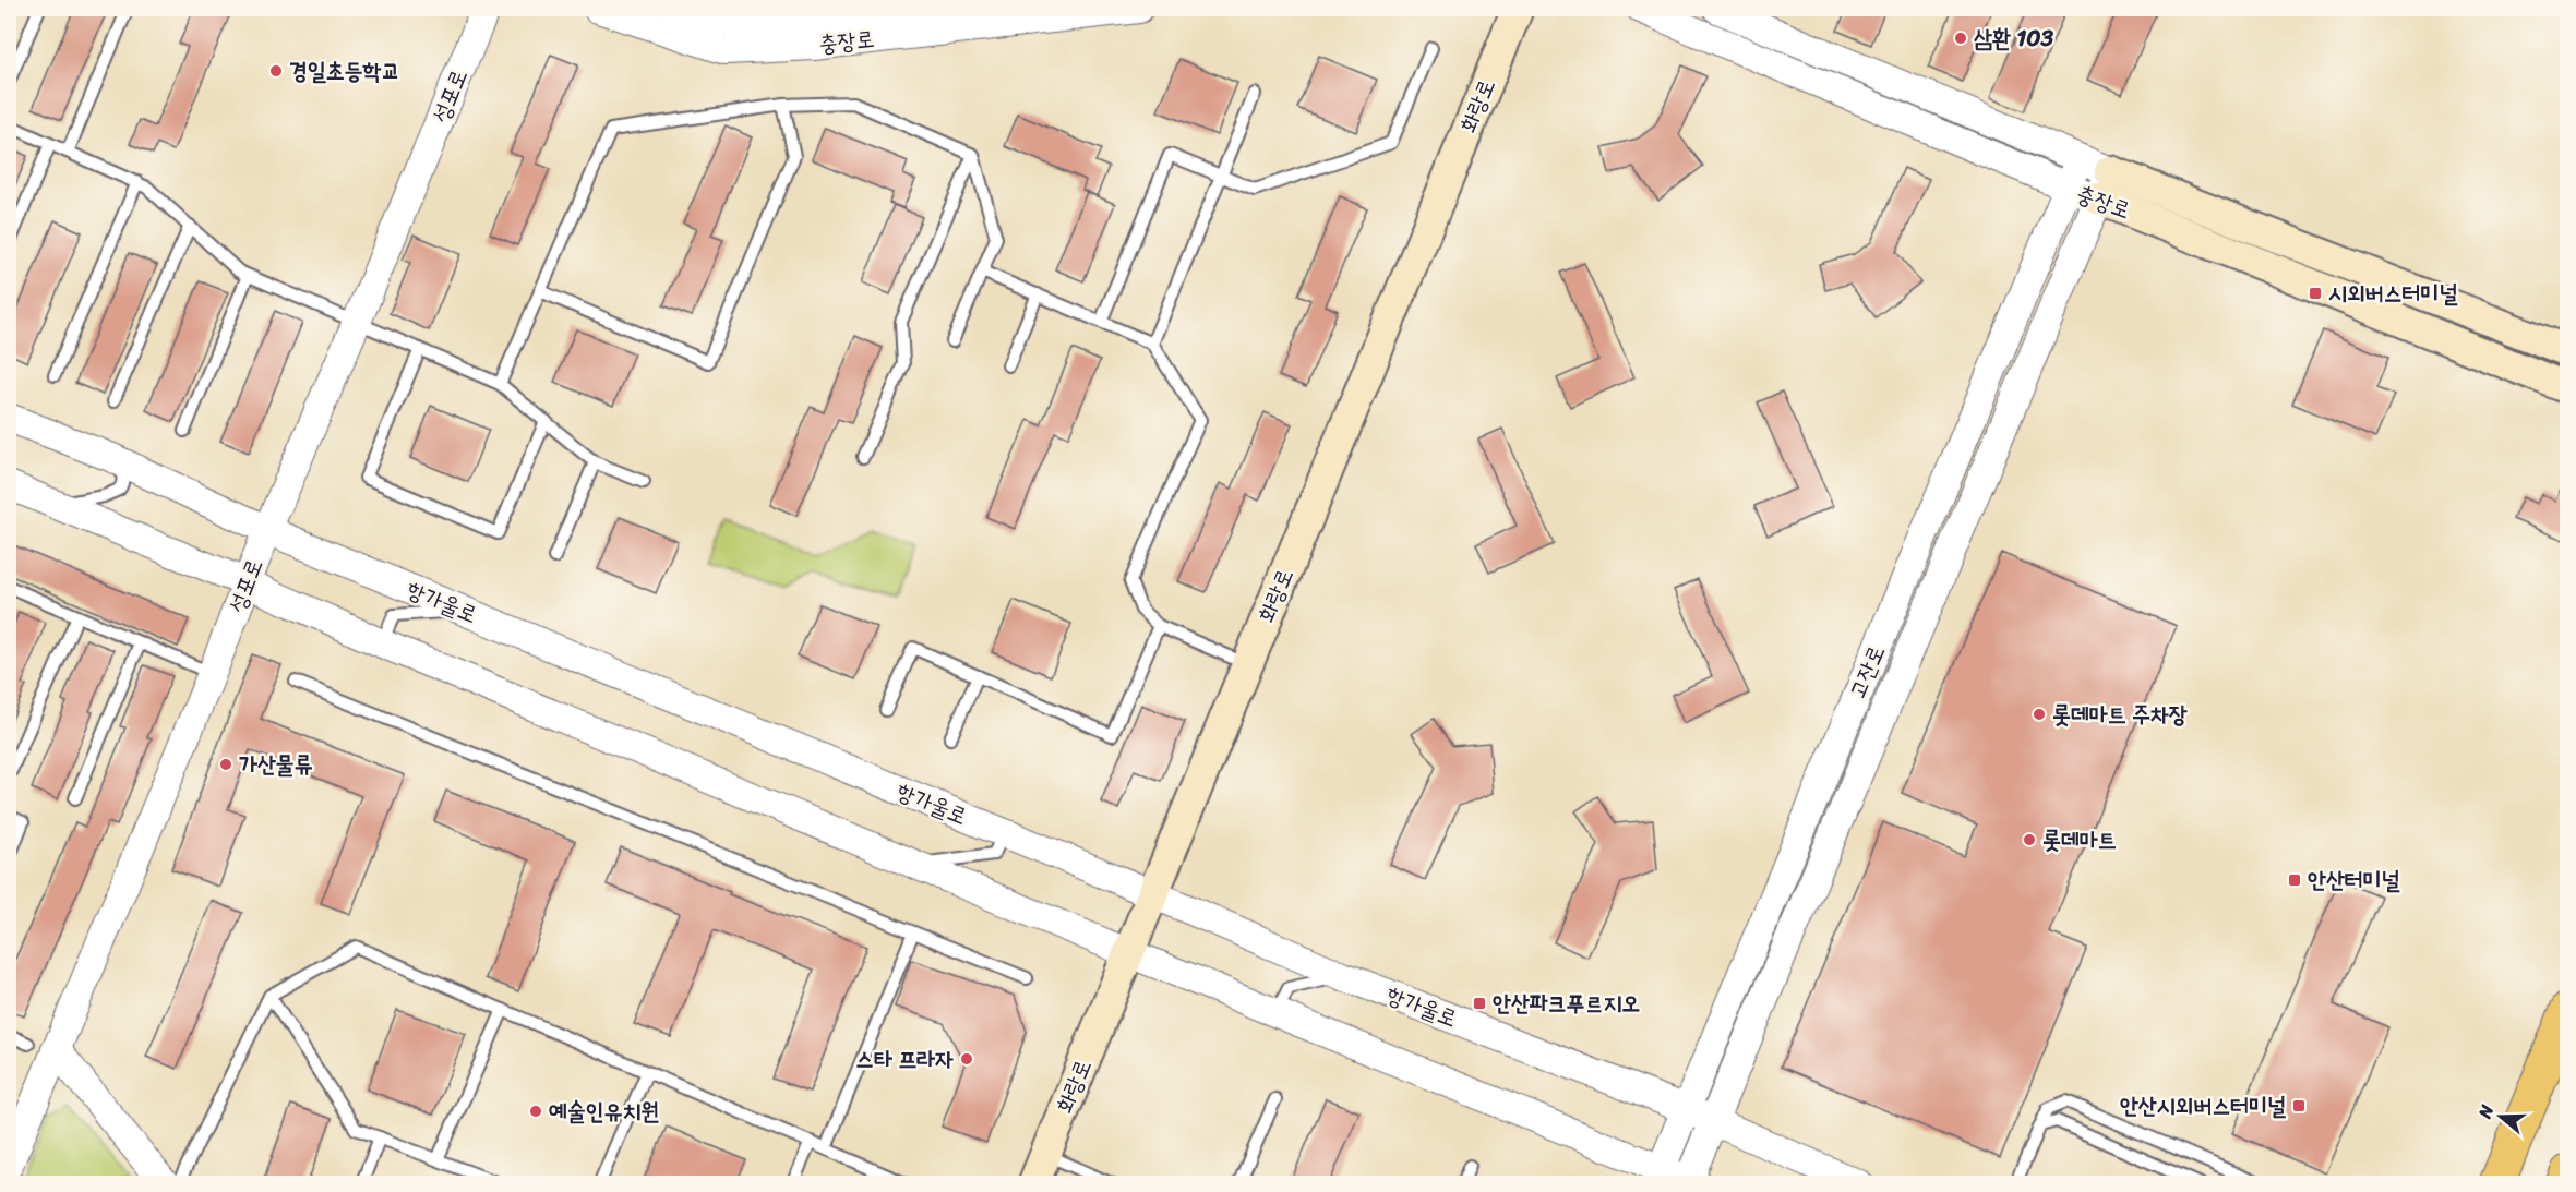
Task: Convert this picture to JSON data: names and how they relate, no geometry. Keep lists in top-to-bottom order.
{
  "streets": {
    "main road": ["충장로", "화랑로"],
    "street": ["성포로", "항가울로", "고잔로"]
  },
  "crossings": [
    ["충장로", "고잔로"],
    ["성포로", "항가울로"],
    ["화랑로", "항가울로"],
    ["항가울로", "고잔로"]
  ],
  "places": {
    "other": [
      "삼환 103",
      "경일초등학교",
      "롯데마트 주차장",
      "가산물류",
      "롯데마트",
      "스타 프라자",
      "예술인유치원"
    ],
    "transit": [
      "시외버스터미널",
      "안산터미널",
      "안산파크푸르지오",
      "안산시외버스터미널"
    ]
  },
  "north": "left"
}
